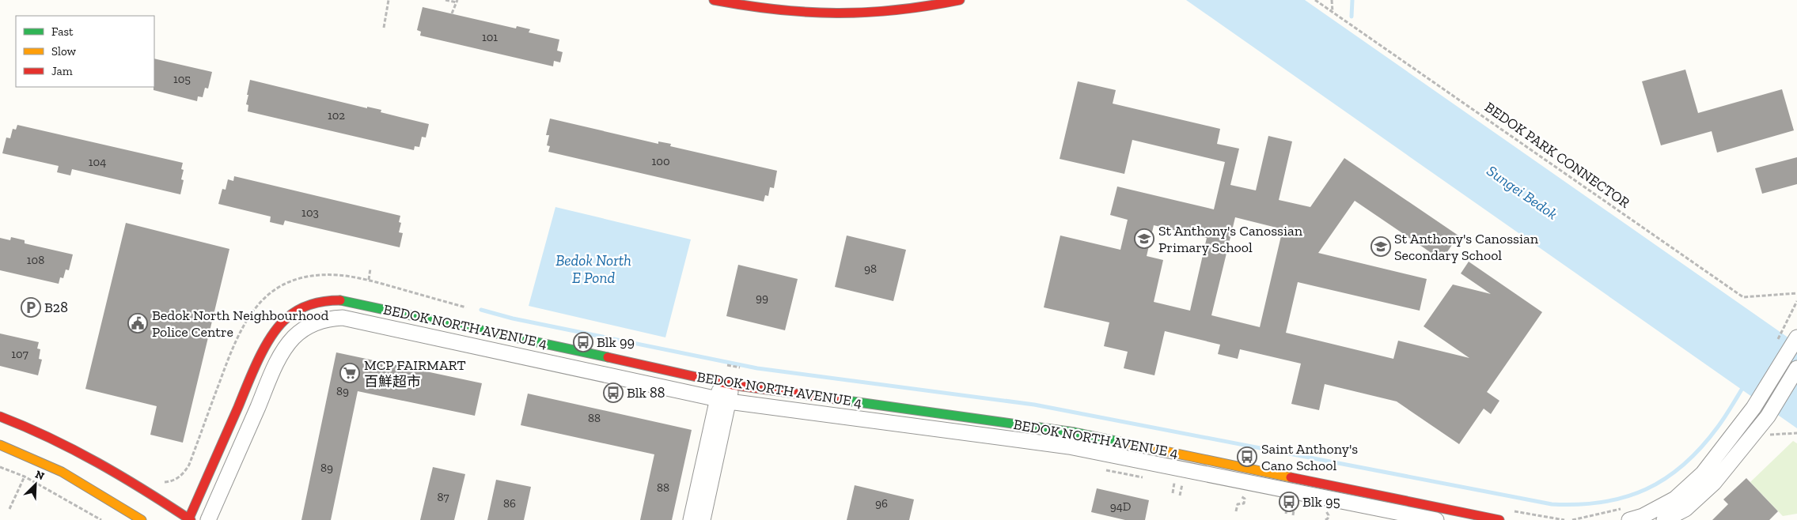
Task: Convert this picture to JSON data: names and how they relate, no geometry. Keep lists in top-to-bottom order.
{
  "streets": {
    "main road": ["BEDOK NORTH AVENUE 4"],
    "path": ["BEDOK PARK CONNECTOR"]
  },
  "water": ["Sungei Bedok", "Bedok North E Pond"],
  "places": {
    "school or university": ["St Anthony's Canossian Primary School", "St Anthony's Canossian Secondary School"],
    "parking": ["B28"],
    "public building": ["Bedok North Neighbourhood Police Centre"],
    "bus stop": [
      "Blk 99",
      "Blk 88",
      "Saint Anthony's Cano School",
      "Blk 95"
    ],
    "supermarket": ["MCP FAIRMART 百鮮超市"]
  },
  "house_numbers": [
    "101",
    "105",
    "102",
    "100",
    "104",
    "103",
    "108",
    "98",
    "99",
    "107",
    "89",
    "88",
    "89",
    "88",
    "87",
    "86",
    "96",
    "94D"
  ],
  "legend": ["Fast", "Slow", "Jam"],
  "north": "top right"
}
